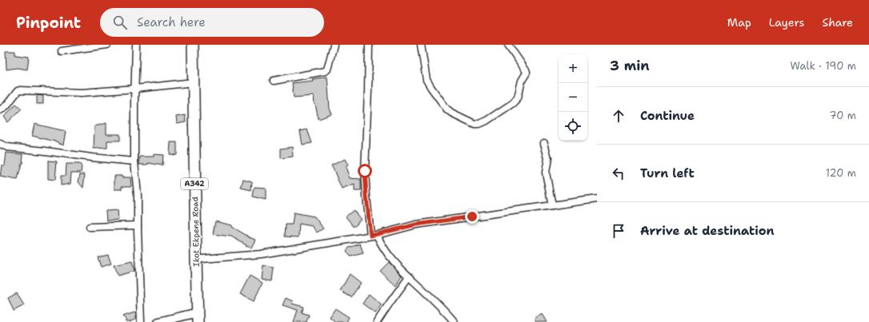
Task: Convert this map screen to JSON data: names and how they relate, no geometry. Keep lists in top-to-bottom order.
{
  "streets": {
    "highway": ["A342", "Ikot Ekpene Road"]
  },
  "page": {
    "header": "Pinpoint",
    "search": "Search here",
    "nav": ["Map", "Layers", "Share"],
    "heading": ["3 min", "Walk · 190 m"],
    "map_buttons": ["+", "−"],
    "list": [
      ["Continue", "70 m"],
      ["Turn left", "120 m"],
      "Arrive at destination"
    ]
  }
}
